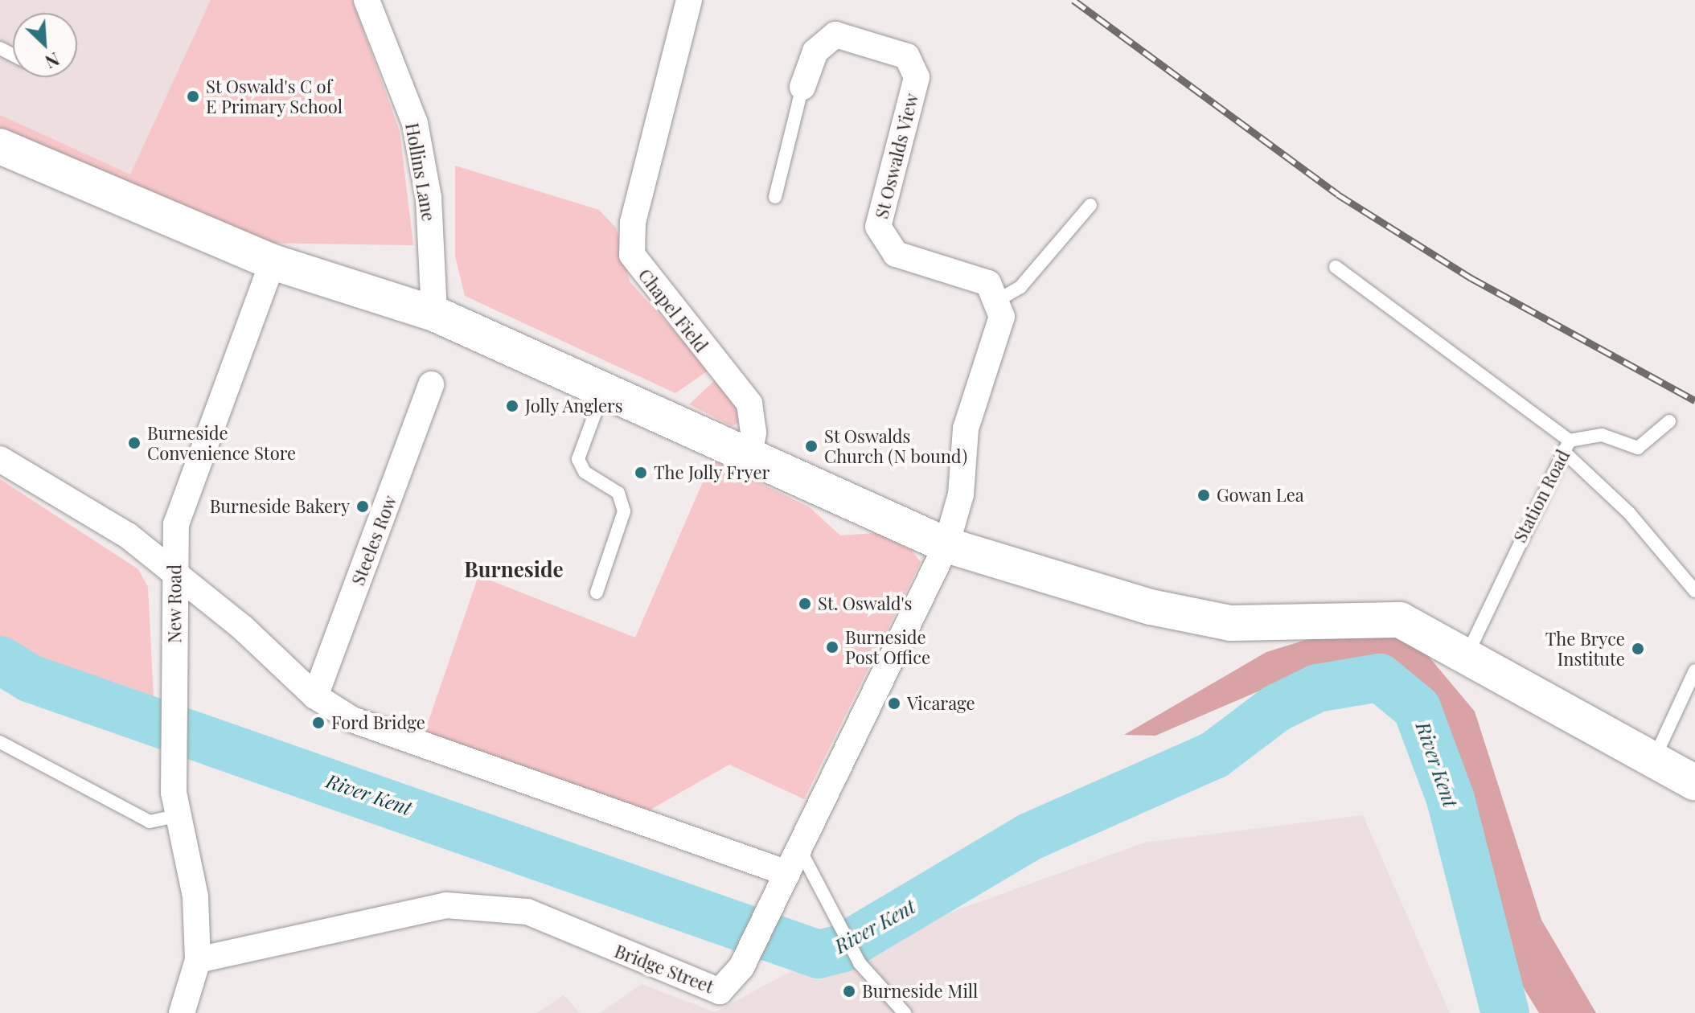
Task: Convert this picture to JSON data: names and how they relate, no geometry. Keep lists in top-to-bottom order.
{
  "streets": {
    "street": [
      "St Oswalds View",
      "Hollins Lane",
      "Chapel Field",
      "Steeles Row",
      "New Road",
      "Bridge Street"
    ],
    "lane": ["Station Road"]
  },
  "crossings": [
    ["New Road", "Bridge Street"]
  ],
  "districts": ["Burneside"],
  "water": ["River Kent"],
  "places": [
    "St Oswald's C of E Primary School",
    "Jolly Anglers",
    "Burneside Convenience Store",
    "St Oswalds Church (N bound)",
    "The Jolly Fryer",
    "Gowan Lea",
    "Burneside Bakery",
    "St. Oswald's",
    "Burneside Post Office",
    "The Bryce Institute",
    "Vicarage",
    "Ford Bridge",
    "Burneside Mill"
  ],
  "north": "bottom right"
}
